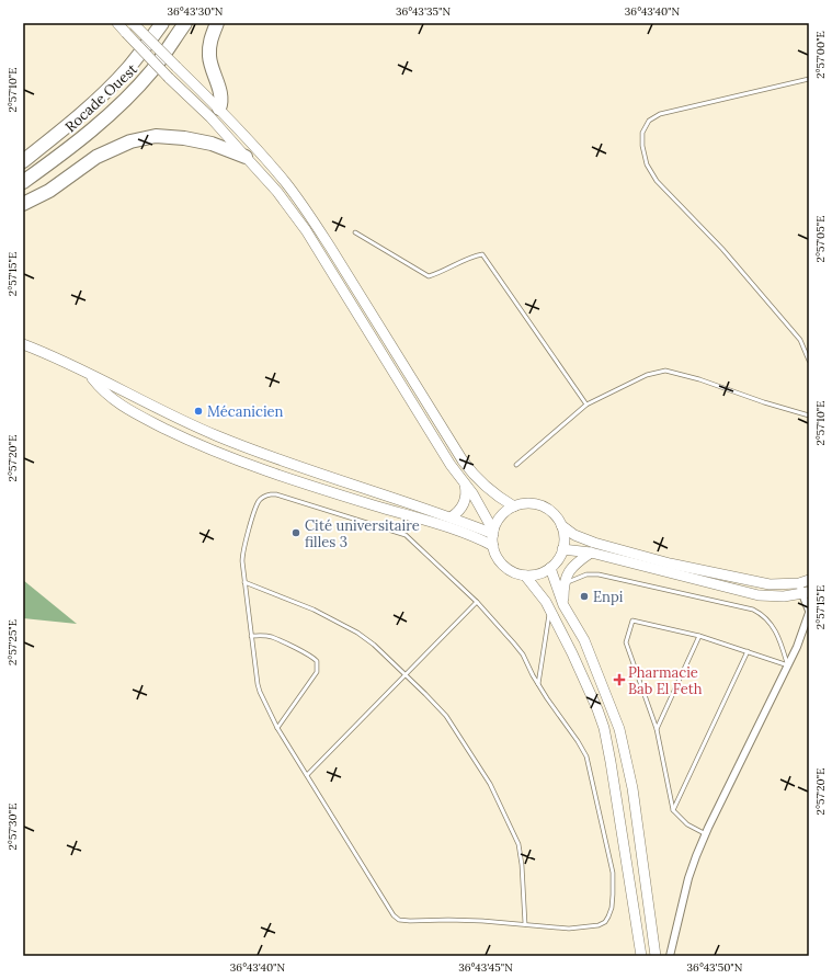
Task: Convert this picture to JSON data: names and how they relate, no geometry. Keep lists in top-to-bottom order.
{
  "streets": {
    "highway": ["Rocade Ouest"]
  },
  "places": {
    "other": ["Mécanicien", "Cité universitaire filles 3", "Enpi"],
    "health": ["Pharmacie Bab El Feth"]
  },
  "coordinates": [
    "36°43'30\"N",
    "36°43'35\"N",
    "36°43'40\"N",
    "2°57'00\"E",
    "2°57'10\"E",
    "2°57'05\"E",
    "2°57'15\"E",
    "2°57'20\"E",
    "2°57'25\"E",
    "2°57'30\"E",
    "36°43'45\"N",
    "36°43'50\"N"
  ]
}
